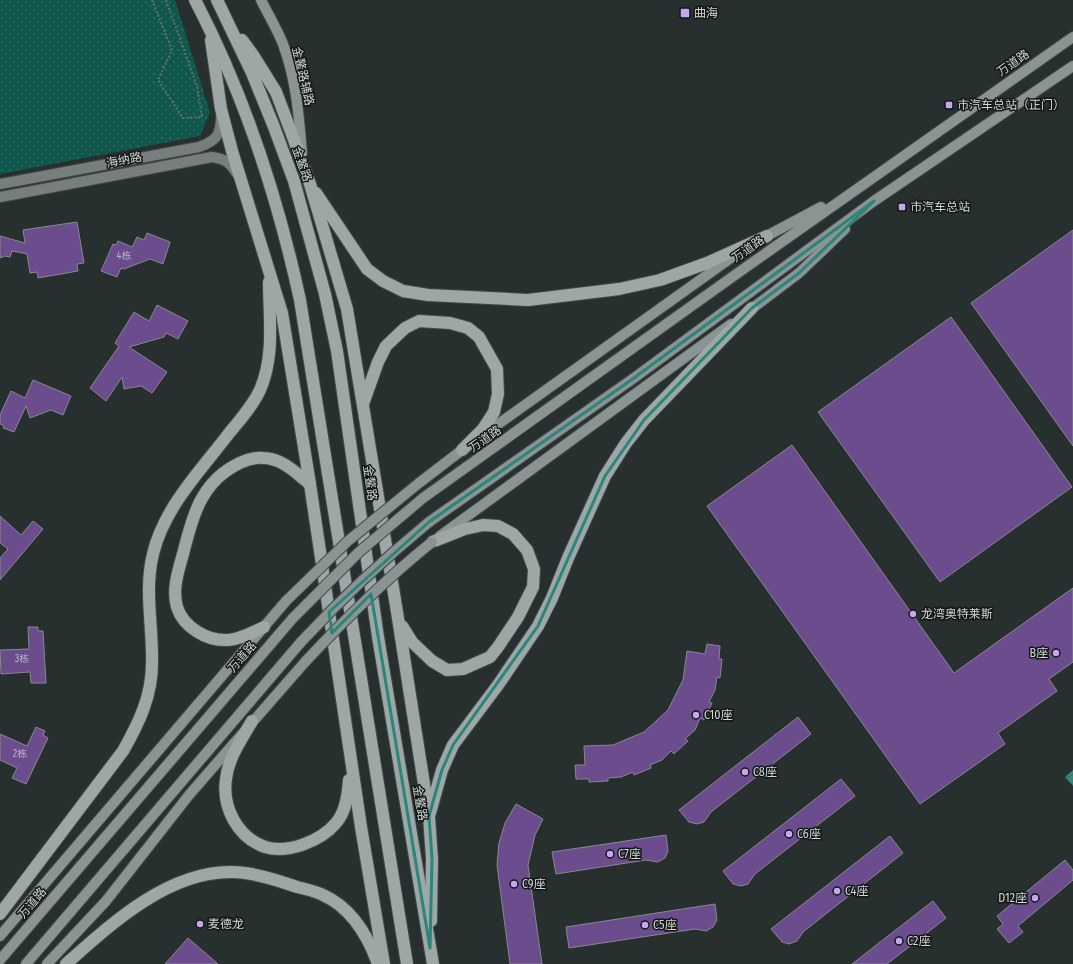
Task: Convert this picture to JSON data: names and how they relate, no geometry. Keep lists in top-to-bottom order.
{
  "streets": {
    "highway": ["金鳌路"],
    "main road": ["万道路", "金鳌路辅路"],
    "street": ["海纳路"]
  },
  "places": {
    "transit": ["曲海", "市汽车总站（正门）", "市汽车总站"],
    "other": [
      "龙湾奥特莱斯",
      "B座",
      "C10座",
      "C8座",
      "C6座",
      "C7座",
      "C9座",
      "C4座",
      "D12座",
      "麦德龙",
      "C5座",
      "C2座"
    ]
  },
  "house_numbers": ["4栋", "3栋", "2栋"]
}
